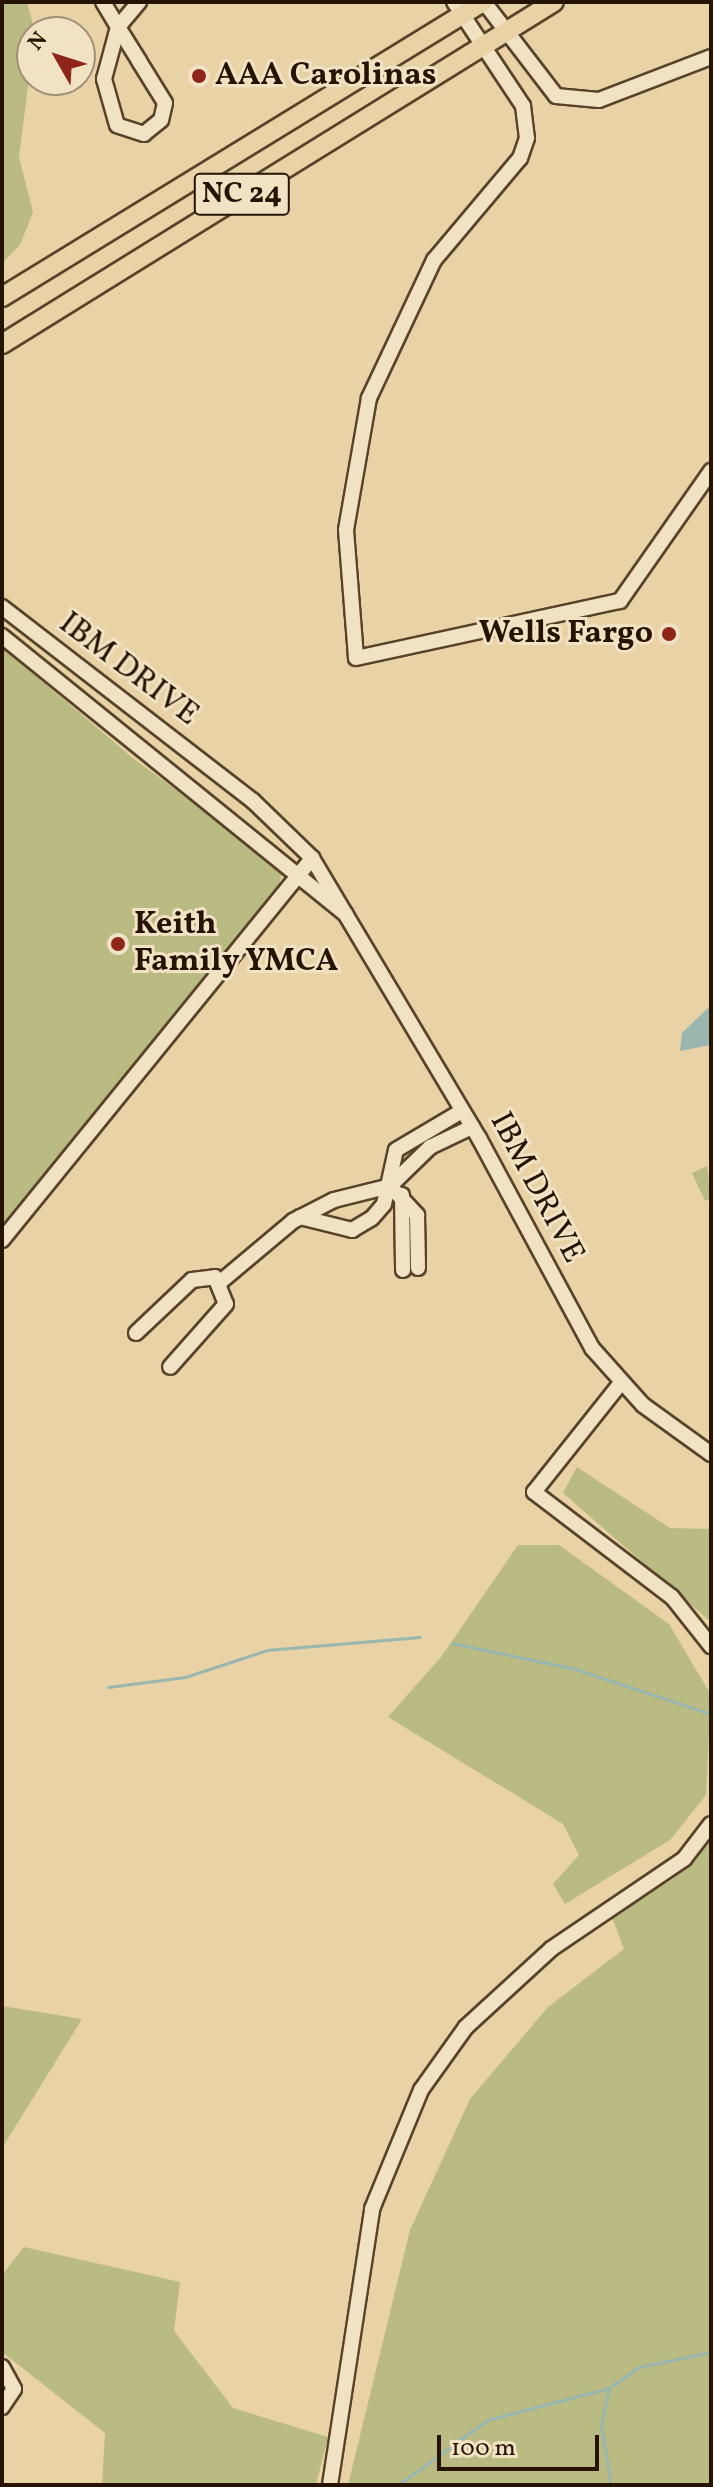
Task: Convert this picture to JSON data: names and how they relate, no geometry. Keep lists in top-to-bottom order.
{
  "streets": {
    "main road": ["NC 24"],
    "street": ["IBM DRIVE"]
  },
  "places": ["AAA Carolinas", "Wells Fargo", "Keith Family YMCA"],
  "scale_bar": "100 m",
  "north": "top left"
}
